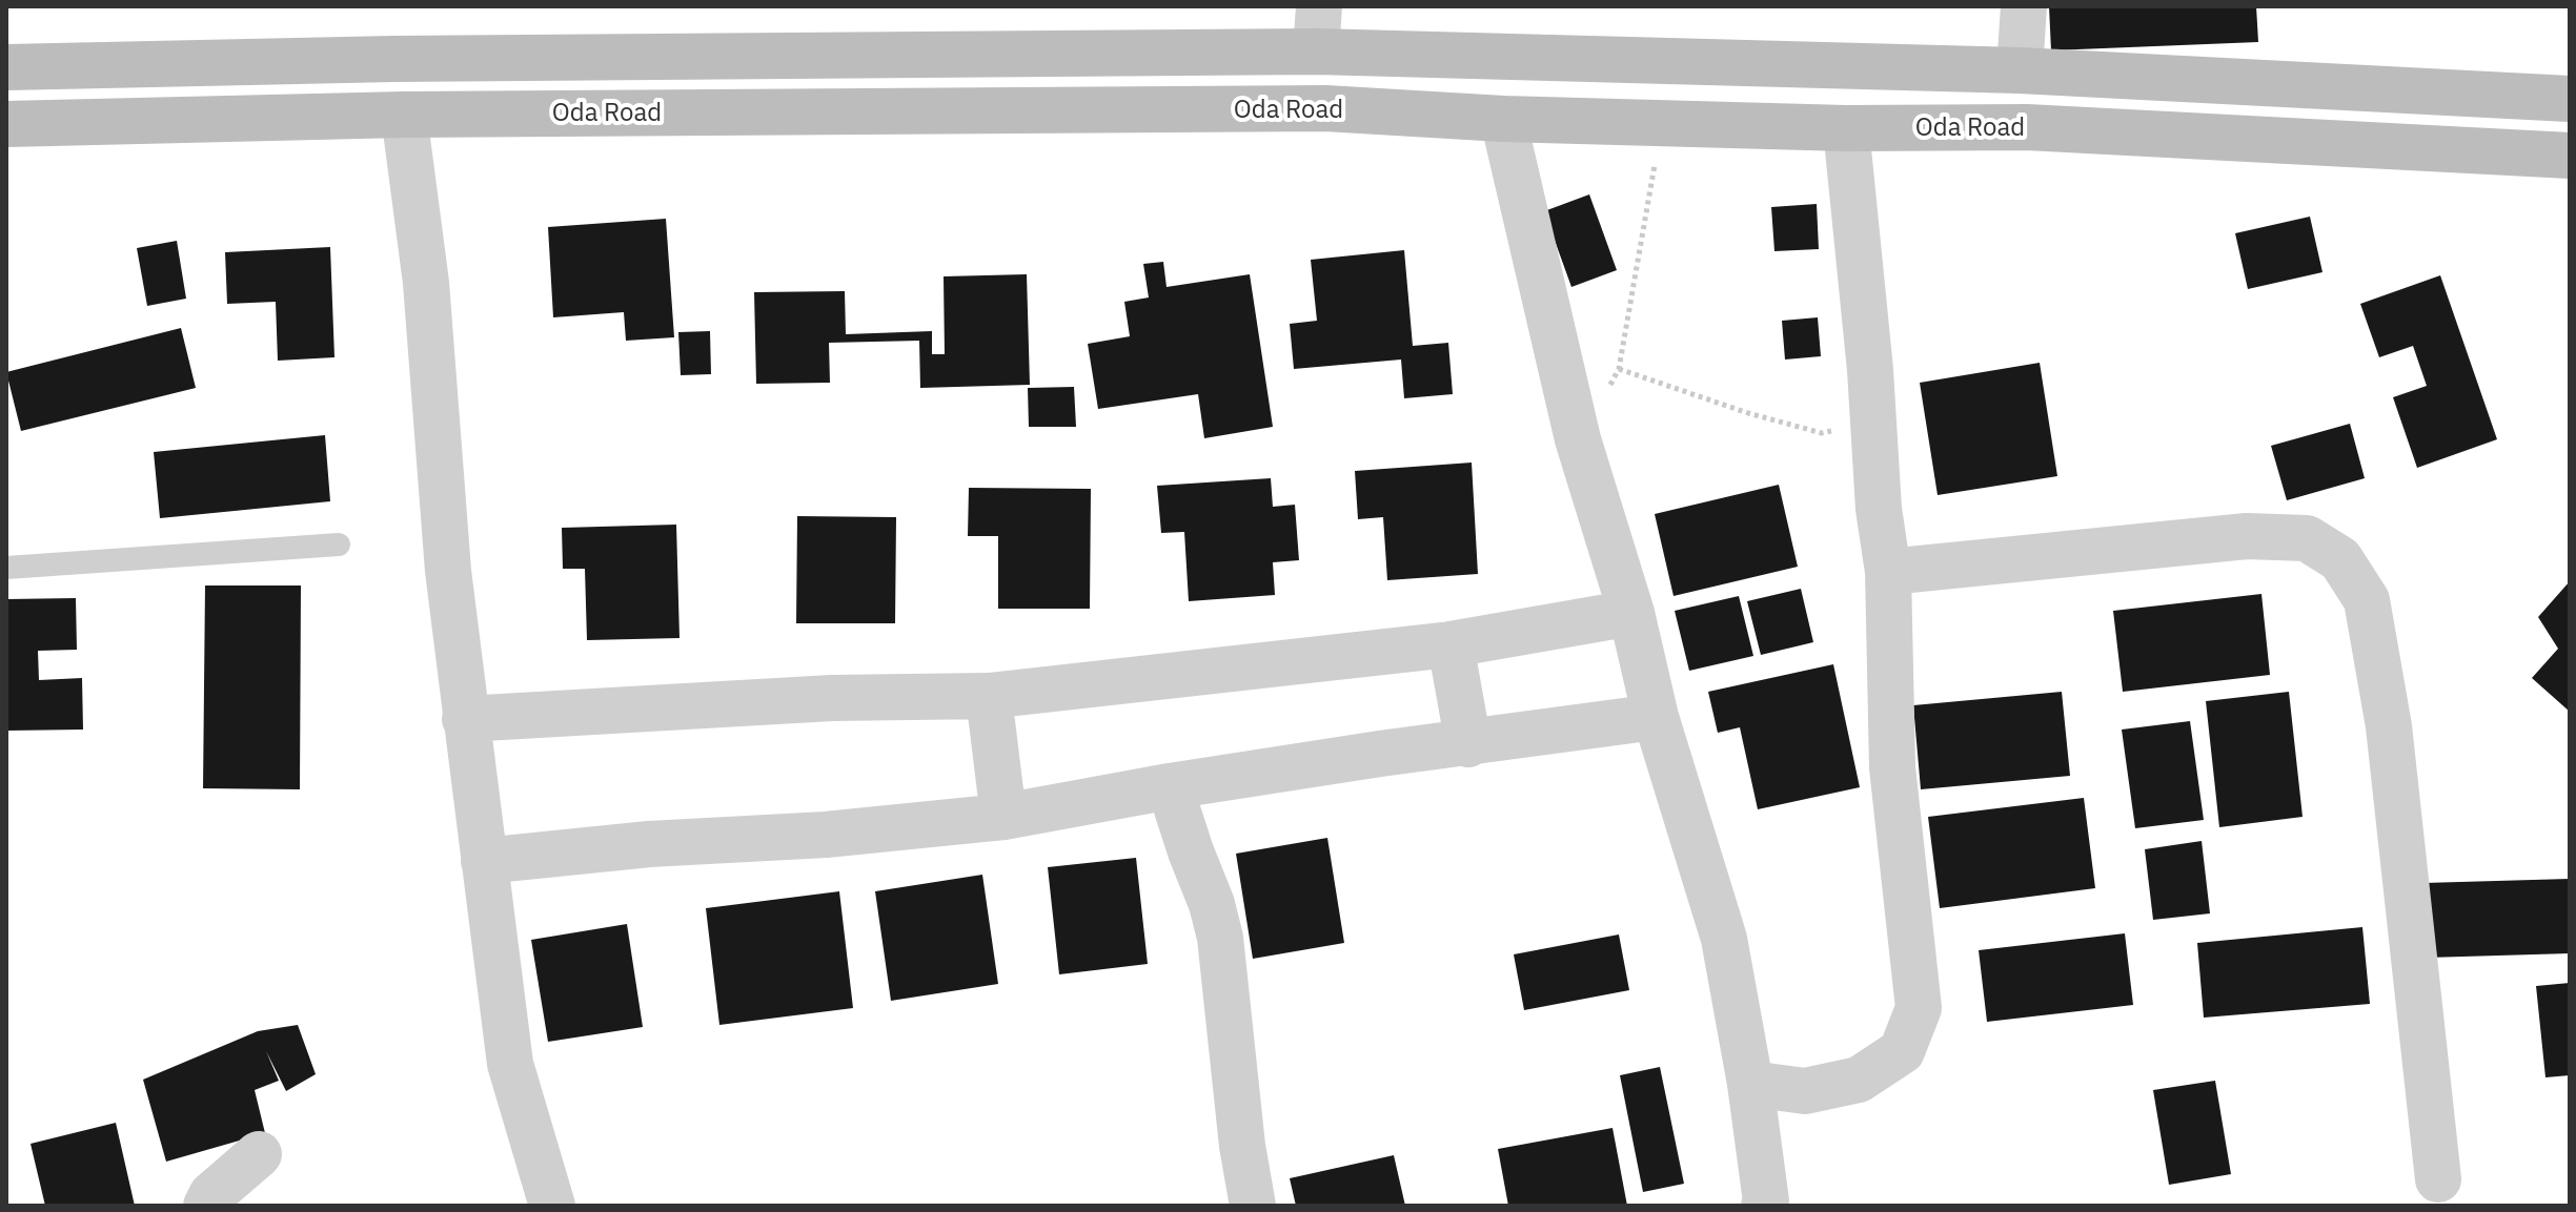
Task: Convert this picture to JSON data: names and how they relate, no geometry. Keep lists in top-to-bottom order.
{
  "streets": {
    "street": ["Oda Road"]
  }
}
